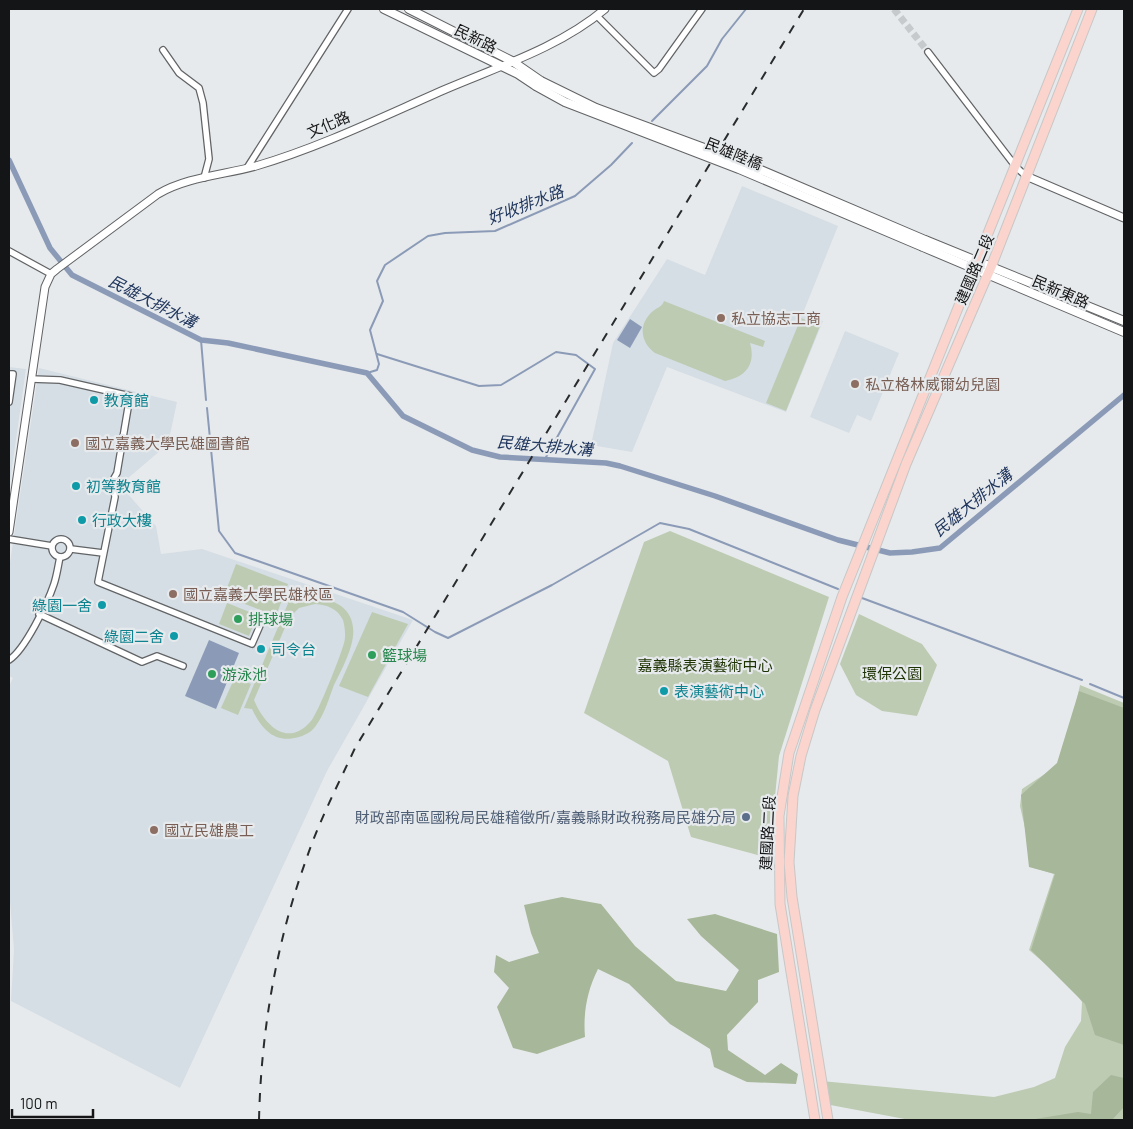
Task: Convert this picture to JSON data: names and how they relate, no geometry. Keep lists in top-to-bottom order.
{
  "streets": {
    "main road": [
      "民新路",
      "民雄陸橋",
      "建國路二段",
      "民新東路"
    ],
    "street": ["文化路"]
  },
  "crossings": [
    ["民新路", "文化路"],
    ["民新路", "民雄陸橋"],
    ["民雄陸橋", "建國路二段"],
    ["民雄陸橋", "民新東路"],
    ["建國路二段", "民新東路"]
  ],
  "water": ["好收排水路", "民雄大排水溝"],
  "parks": ["嘉義縣表演藝術中心", "環保公園"],
  "places": [
    "私立協志工商",
    "私立格林威爾幼兒園",
    "教育館",
    "國立嘉義大學民雄圖書館",
    "初等教育館",
    "行政大樓",
    "國立嘉義大學民雄校區",
    "綠園一舍",
    "排球場",
    "綠園二舍",
    "司令台",
    "籃球場",
    "游泳池",
    "表演藝術中心",
    "財政部南區國稅局民雄稽徵所/嘉義縣財政稅務局民雄分局",
    "國立民雄農工"
  ],
  "scale_bar": "100 m"
}
